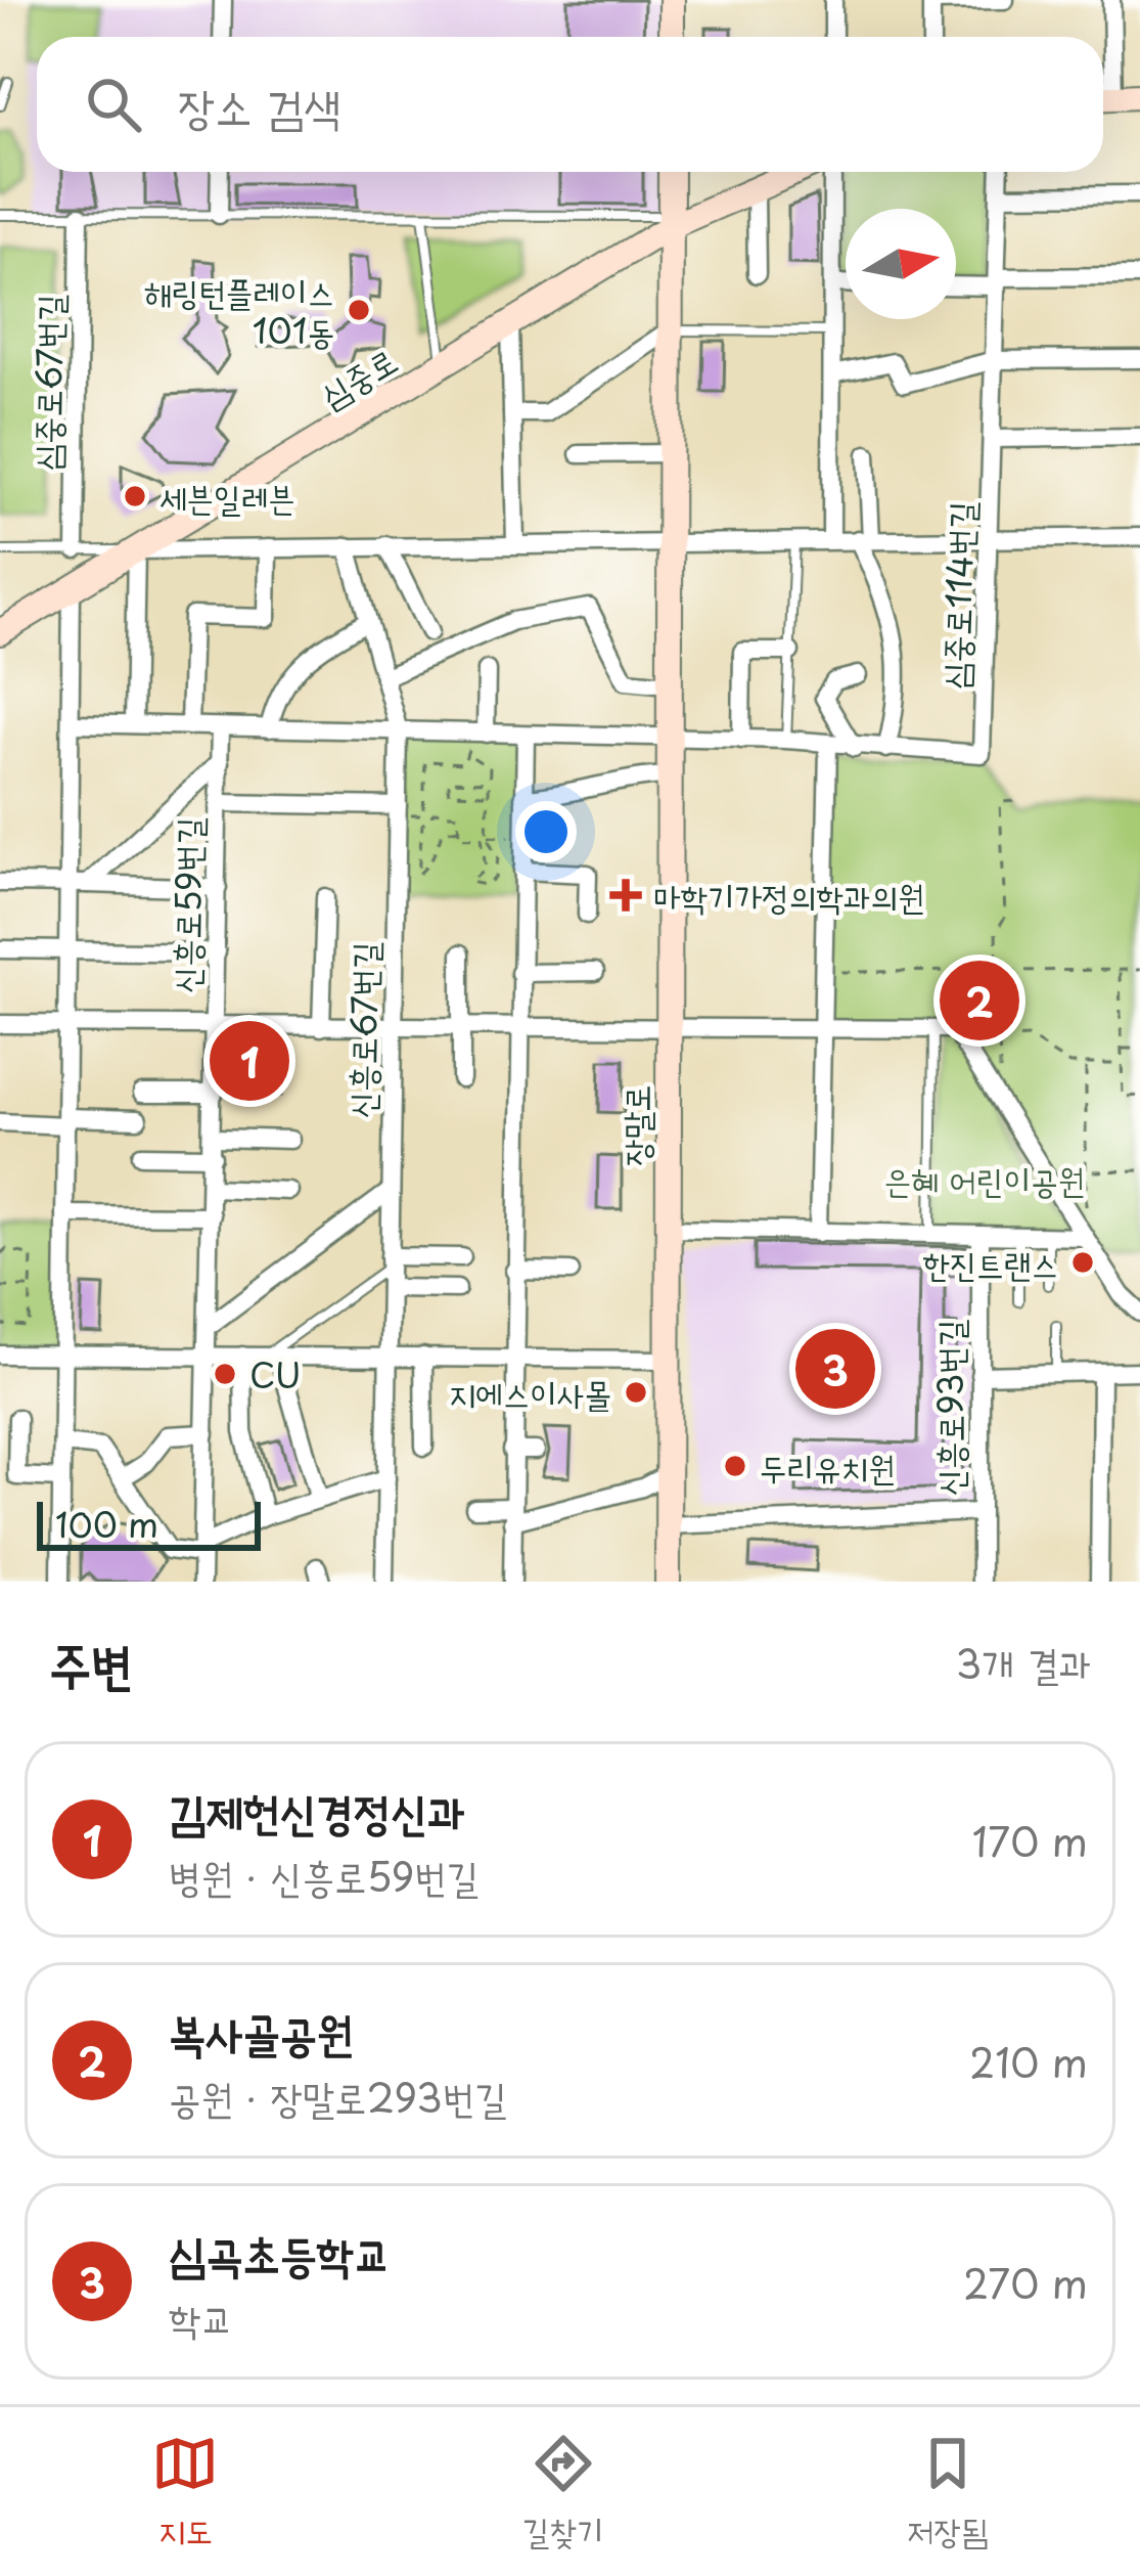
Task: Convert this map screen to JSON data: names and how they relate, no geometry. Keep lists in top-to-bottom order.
{
  "streets": {
    "street": [
      "심중로",
      "심중로67번길",
      "심중로114번길",
      "신흥로59번길",
      "신흥로67번길",
      "장말로",
      "신흥로93번길"
    ]
  },
  "crossings": [
    ["심중로", "장말로"]
  ],
  "parks": ["은혜 어린이공원"],
  "places": {
    "other": [
      "해링턴플레이스 101동",
      "세븐일레븐",
      "한진트랜스",
      "CU",
      "지에스이사몰",
      "두리유치원"
    ],
    "health": ["마학기가정의학과의원"]
  },
  "scale_bar": "100 m",
  "north": "right",
  "page": {
    "search": "장소 검색",
    "pins": ["2", "1", "3"],
    "scale": "100 m",
    "heading": ["주변", "3개 결과"],
    "list": [
      {
        "mark": "1",
        "name": "김제헌신경정신과",
        "note": "병원 · 신흥로59번길",
        "value": "170 m"
      },
      {
        "mark": "2",
        "name": "복사골공원",
        "note": "공원 · 장말로293번길",
        "value": "210 m"
      },
      {
        "mark": "3",
        "name": "심곡초등학교",
        "note": "학교",
        "value": "270 m"
      }
    ],
    "nav": ["지도", "길찾기", "저장됨"]
  }
}
